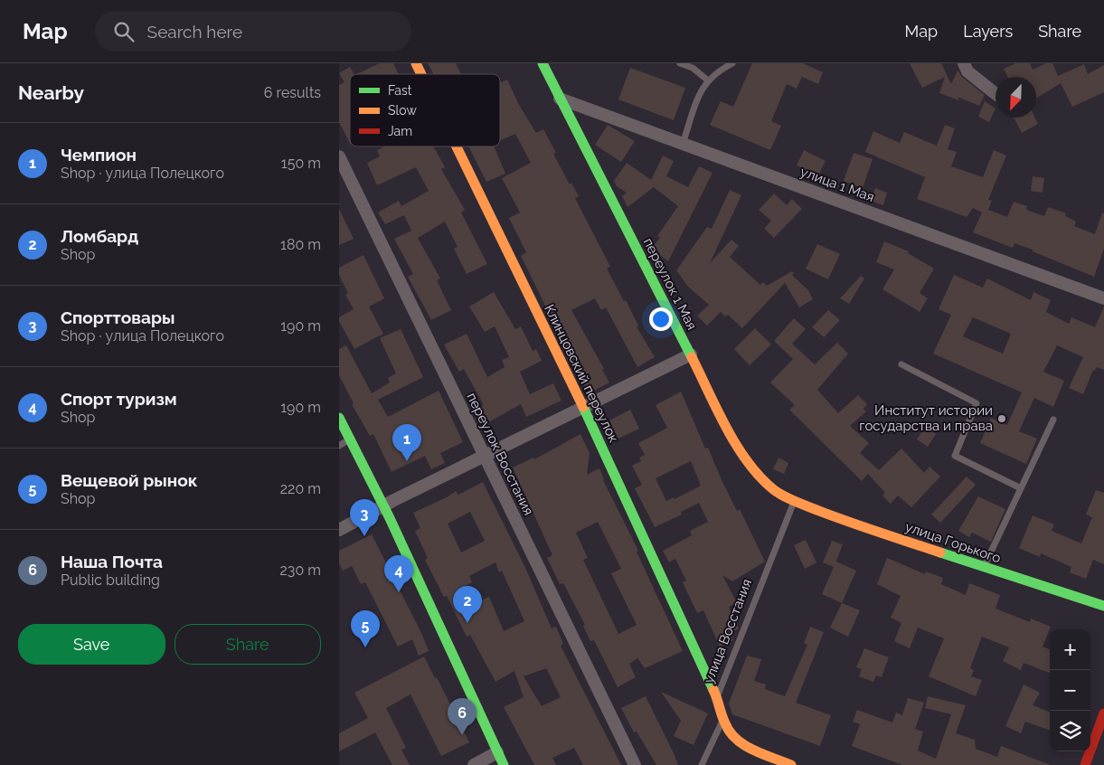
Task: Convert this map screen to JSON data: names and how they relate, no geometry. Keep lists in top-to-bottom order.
{
  "streets": {
    "street": [
      "улица 1 Мая",
      "переулок 1 Мая",
      "Клинцовский переулок",
      "переулок Восстания",
      "улица Горького",
      "улица Восстания"
    ]
  },
  "crossings": [
    ["улица 1 Мая", "переулок 1 Мая"],
    ["переулок 1 Мая", "улица Горького"],
    ["переулок 1 Мая", "улица Восстания"],
    ["Клинцовский переулок", "улица Восстания"],
    ["улица Горького", "улица Восстания"]
  ],
  "places": ["Институт истории государства и права"],
  "legend": ["Fast", "Slow", "Jam"],
  "north": "bottom left",
  "page": {
    "header": "Map",
    "search": "Search here",
    "nav": ["Map", "Layers", "Share"],
    "heading": ["Nearby", "6 results"],
    "list": [
      {
        "mark": "1",
        "name": "Чемпион",
        "note": "Shop · улица Полецкого",
        "value": "150 m"
      },
      {
        "mark": "2",
        "name": "Ломбард",
        "note": "Shop",
        "value": "180 m"
      },
      {
        "mark": "3",
        "name": "Спорттовары",
        "note": "Shop · улица Полецкого",
        "value": "190 m"
      },
      {
        "mark": "4",
        "name": "Спорт туризм",
        "note": "Shop",
        "value": "190 m"
      },
      {
        "mark": "5",
        "name": "Вещевой рынок",
        "note": "Shop",
        "value": "220 m"
      },
      {
        "mark": "6",
        "name": "Наша Почта",
        "note": "Public building",
        "value": "230 m"
      }
    ],
    "pins": [
      "1",
      "3",
      "4",
      "2",
      "5",
      "6"
    ],
    "buttons": ["Save", "Share"],
    "map_buttons": ["+", "−"]
  }
}
